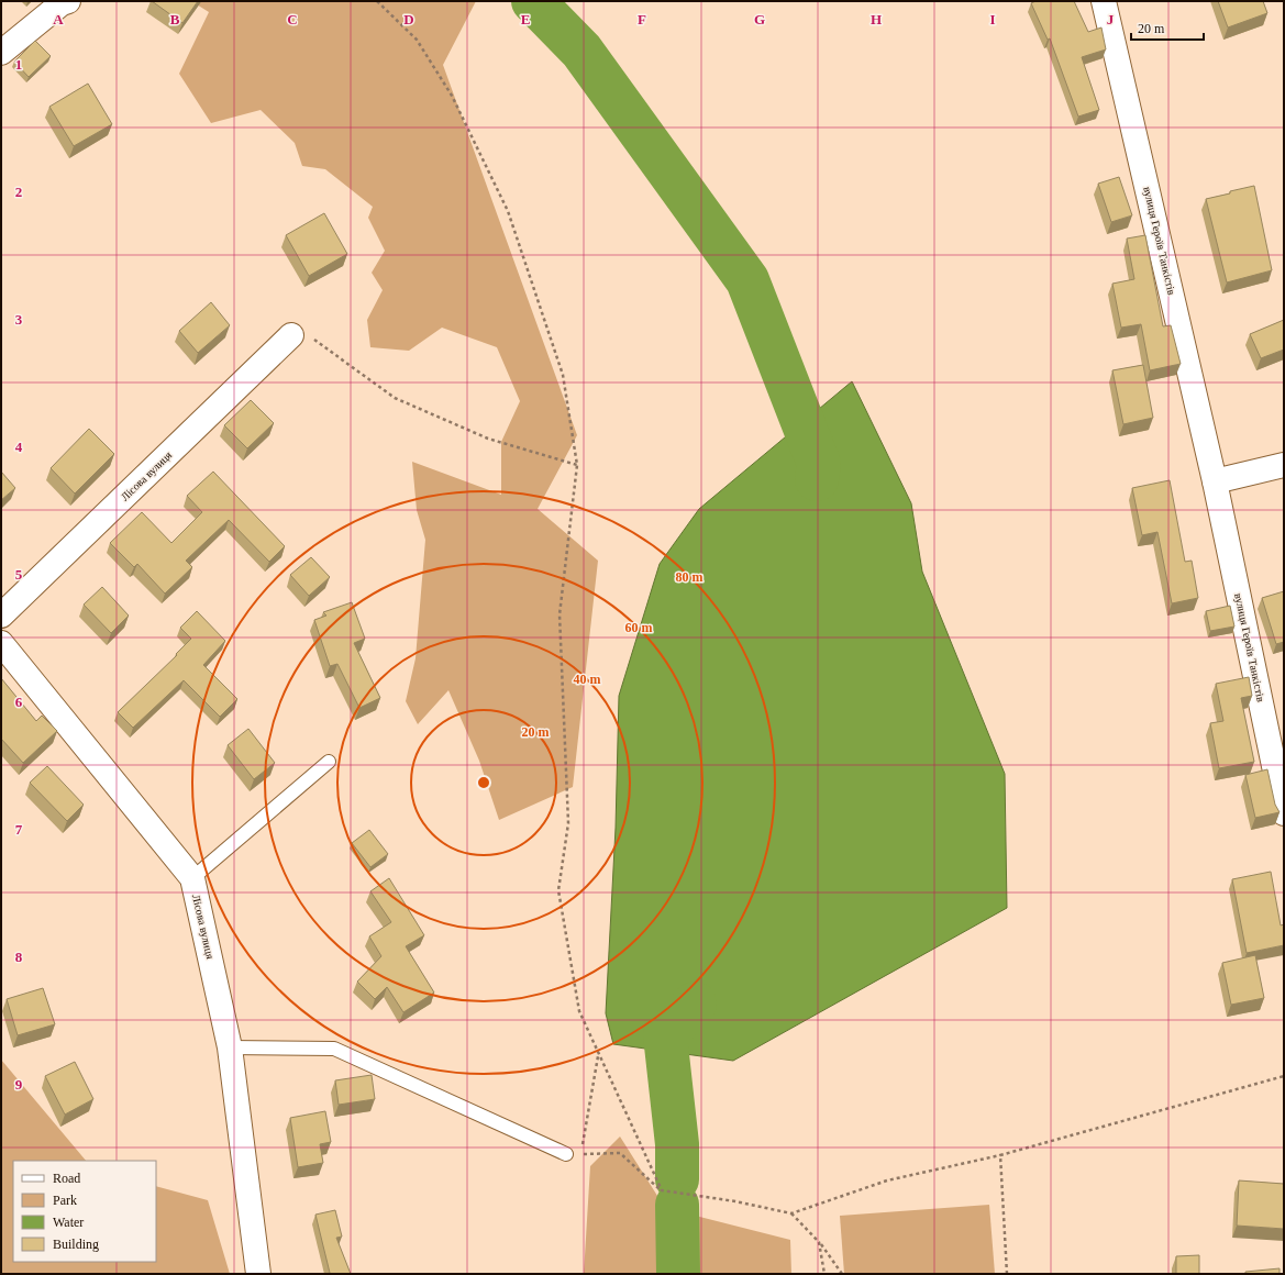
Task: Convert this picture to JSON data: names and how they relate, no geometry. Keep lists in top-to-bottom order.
{
  "streets": {
    "street": ["вулиця Героїв Танкістів", "Лісова вулиця"]
  },
  "legend": [
    "Road",
    "Park",
    "Water",
    "Building"
  ],
  "scale_bar": "20 m",
  "grid": {
    "columns": [
      "A",
      "B",
      "C",
      "D",
      "E",
      "F",
      "G",
      "H",
      "I",
      "J"
    ],
    "rows": [
      "1",
      "2",
      "3",
      "4",
      "5",
      "6",
      "7",
      "8",
      "9"
    ]
  },
  "rings": [
    "80 m",
    "60 m",
    "40 m",
    "20 m"
  ]
}
